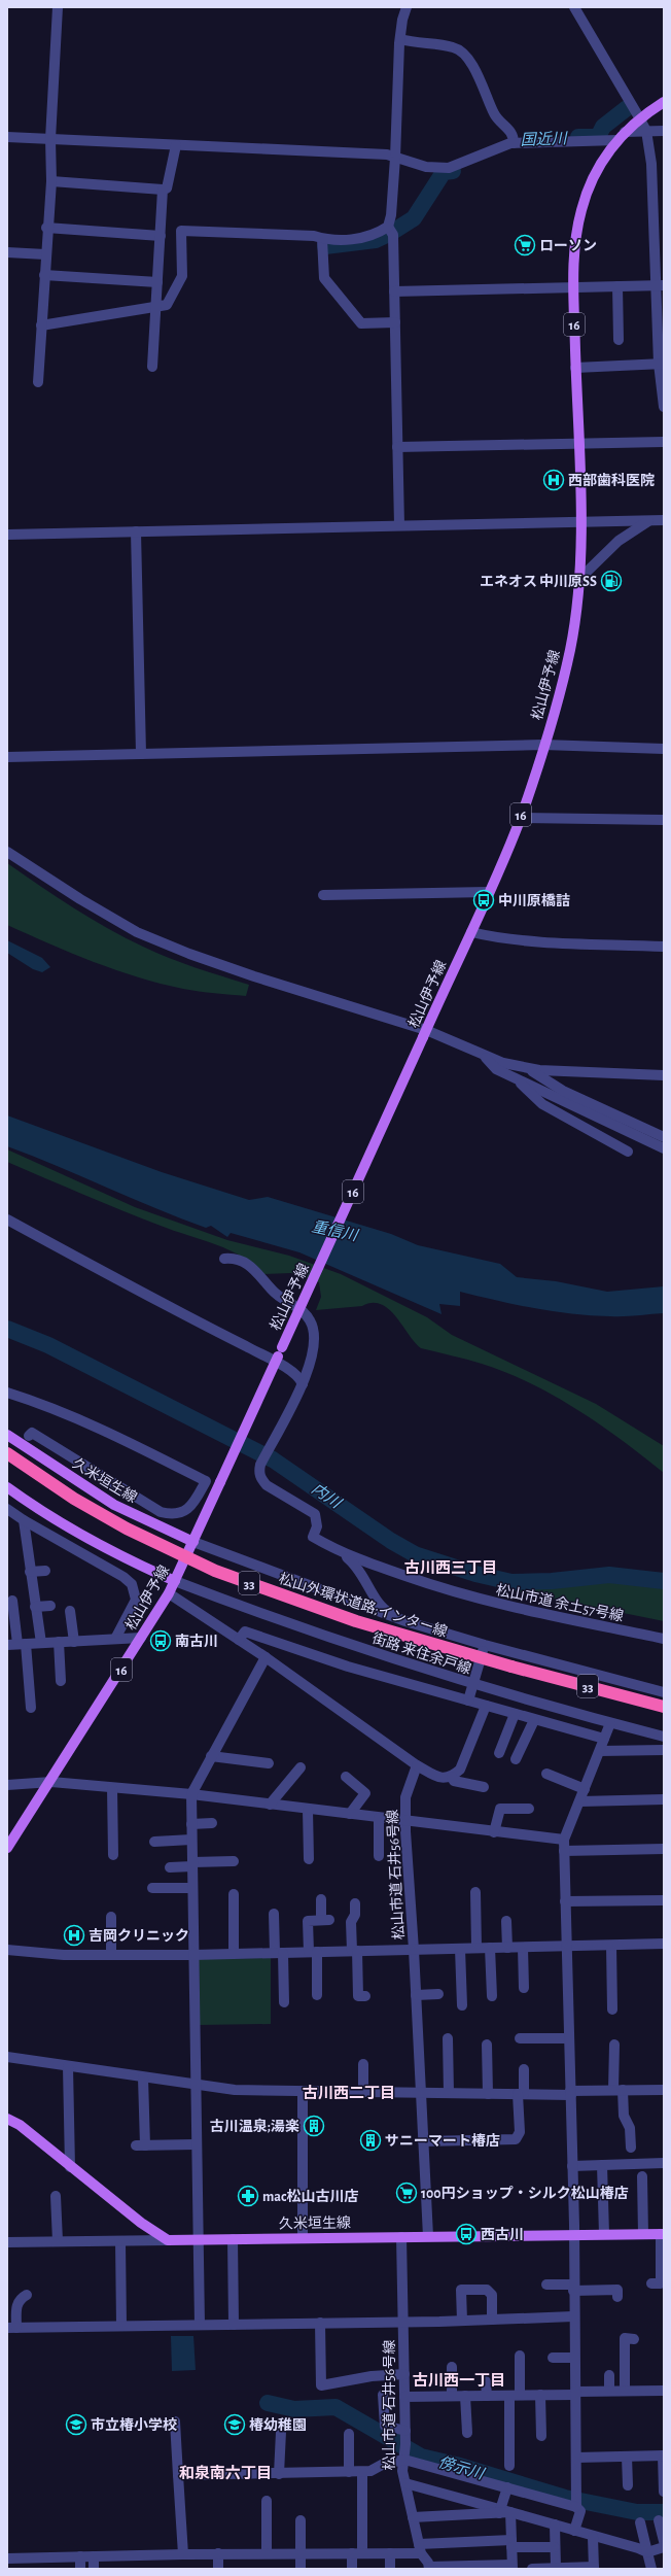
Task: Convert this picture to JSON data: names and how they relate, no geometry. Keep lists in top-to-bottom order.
{
  "streets": {
    "highway": ["33", "松山外環状道路;インター線"],
    "main road": ["16", "松山伊予線", "久米垣生線"],
    "street": ["松山市道 余土57号線", "街路 来住余戸線", "松山市道 石井56号線"]
  },
  "crossings": [
    ["松山伊予線", "久米垣生線"],
    ["松山伊予線", "街路 来住余戸線"],
    ["久米垣生線", "街路 来住余戸線"],
    ["久米垣生線", "松山市道 石井56号線"]
  ],
  "districts": [
    "古川西三丁目",
    "古川西二丁目",
    "古川西一丁目",
    "和泉南六丁目"
  ],
  "water": [
    "国近川",
    "重信川",
    "内川",
    "傍示川"
  ],
  "places": {
    "supermarket": ["ローソン", "100円ショップ・シルク松山椿店"],
    "hospital": ["西部歯科医院", "吉岡クリニック"],
    "fuel station": ["エネオス 中川原SS"],
    "bus stop": ["中川原橋詰", "南古川", "西古川"],
    "building": ["古川温泉;湯楽", "サニーマート椿店"],
    "pharmacy": ["mac松山古川店"],
    "school or university": ["市立椿小学校", "椿幼稚園"]
  }
}
